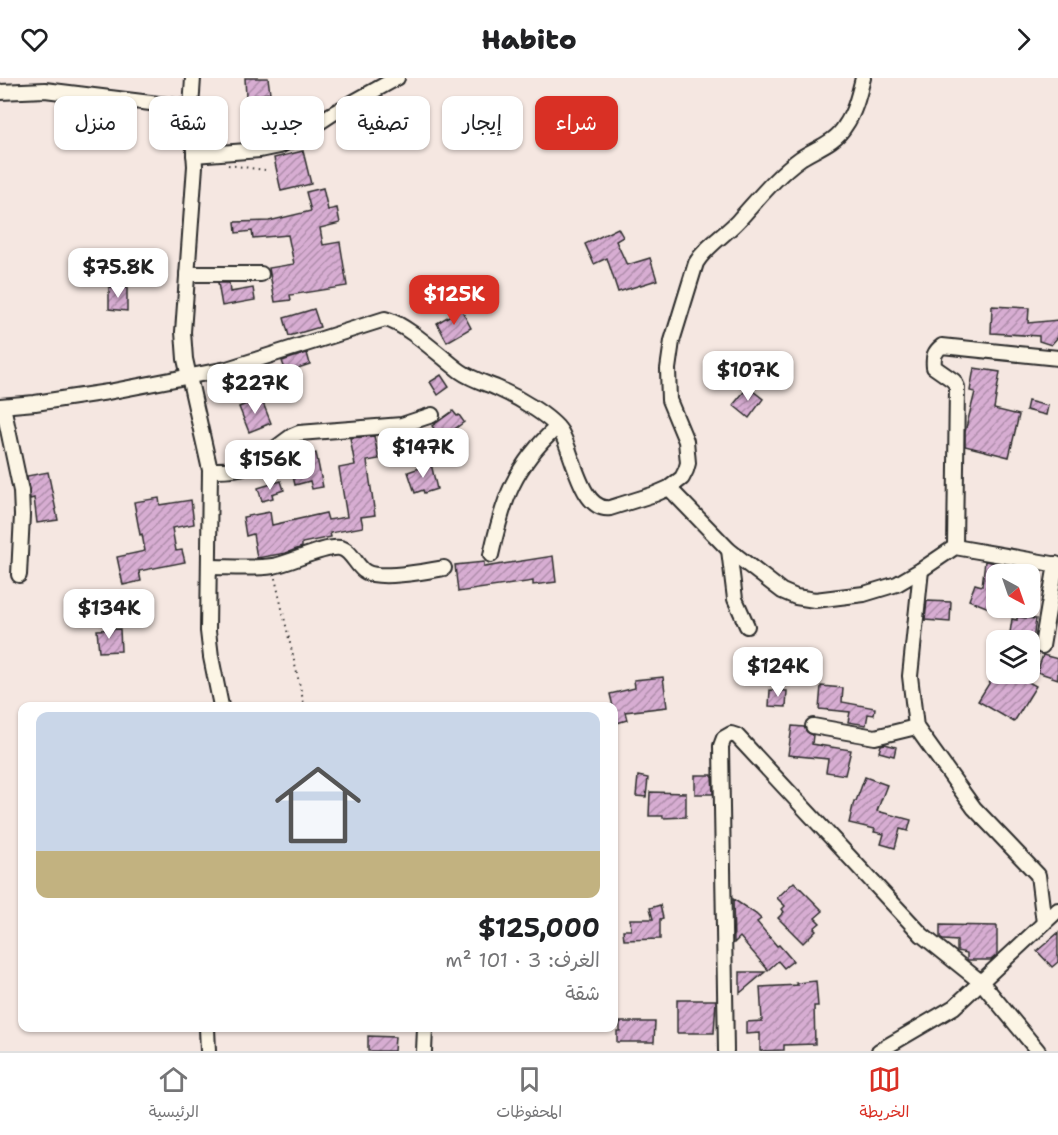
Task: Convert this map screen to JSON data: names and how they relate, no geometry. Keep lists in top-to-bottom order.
{
  "north": "bottom right",
  "page": {
    "header": "Habito",
    "chip": [
      "شراء",
      "إيجار",
      "تصفية",
      "جديد",
      "شقة",
      "منزل"
    ],
    "price": [
      "$75.8K",
      "$125K",
      "$107K",
      "$227K",
      "$147K",
      "$156K",
      "$134K",
      "$124K"
    ],
    "list": [
      {
        "name": "$125,000",
        "note": "الغرف: 3 · 101 m² · شقة"
      }
    ],
    "tabs": ["الخريطة", "المحفوظات", "الرئيسية"]
  }
}
